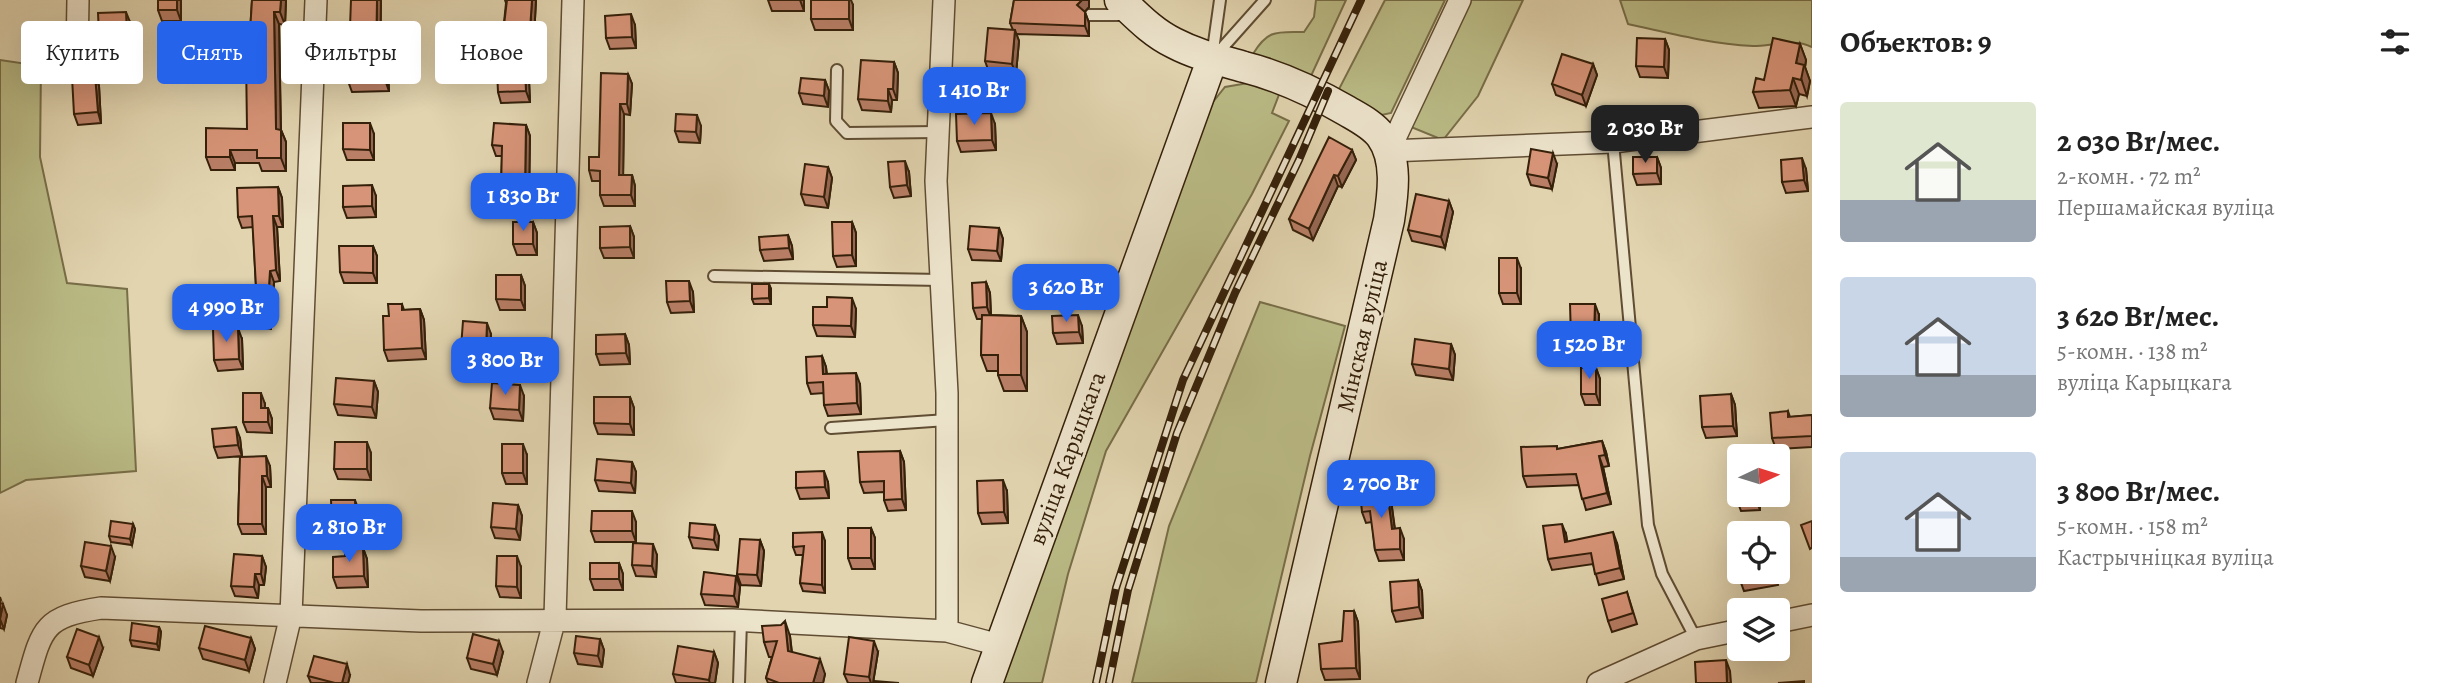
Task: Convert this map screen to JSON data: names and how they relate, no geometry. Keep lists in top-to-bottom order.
{
  "streets": {
    "street": ["Мінская вуліца", "вуліца Карыцкага"]
  },
  "north": "right",
  "page": {
    "heading": "Объектов: 9",
    "chip": [
      "Купить",
      "Снять",
      "Фильтры",
      "Новое"
    ],
    "price": [
      "1 410 Br",
      "2 030 Br",
      "1 830 Br",
      "3 620 Br",
      "4 990 Br",
      "1 520 Br",
      "3 800 Br",
      "2 700 Br",
      "2 810 Br"
    ],
    "list": [
      {
        "name": "2 030 Br/мес.",
        "note": "2-комн. · 72 m² · Першамайская вуліца"
      },
      {
        "name": "3 620 Br/мес.",
        "note": "5-комн. · 138 m² · вуліца Карыцкага"
      },
      {
        "name": "3 800 Br/мес.",
        "note": "5-комн. · 158 m² · Кастрычніцкая вуліца"
      }
    ]
  }
}
